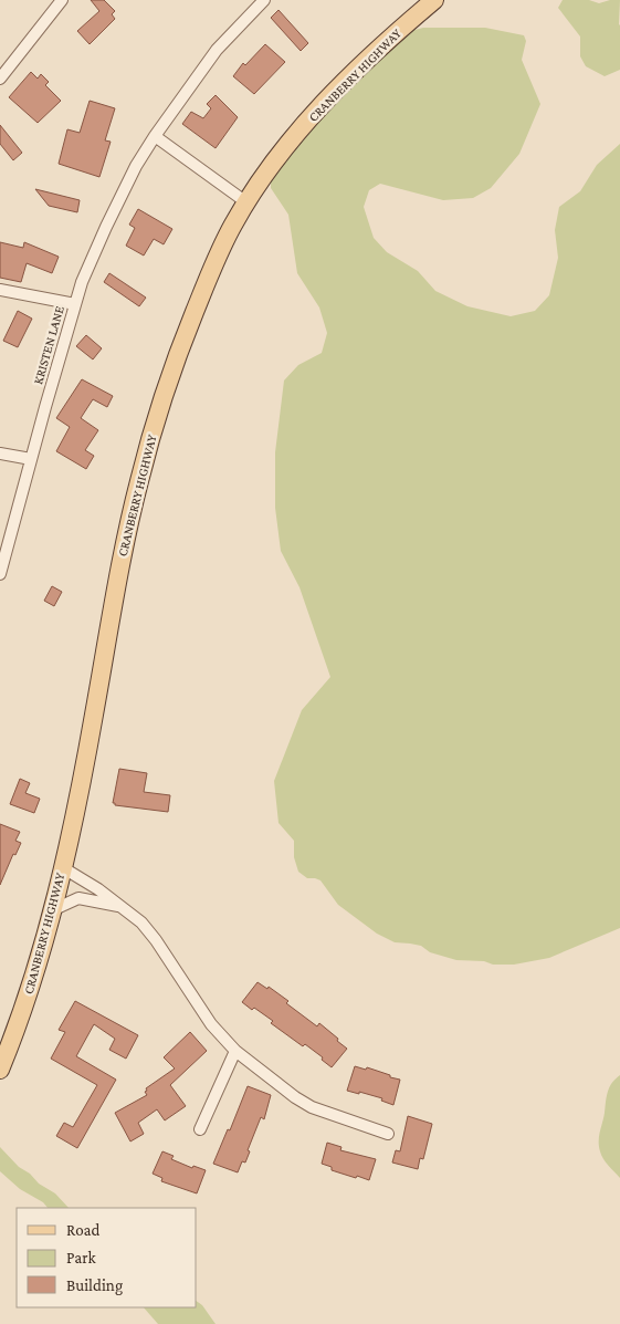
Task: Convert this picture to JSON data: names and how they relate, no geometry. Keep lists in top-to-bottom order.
{
  "streets": {
    "main road": ["CRANBERRY HIGHWAY"],
    "street": ["KRISTEN LANE"]
  },
  "legend": ["Road", "Park", "Building"]
}
